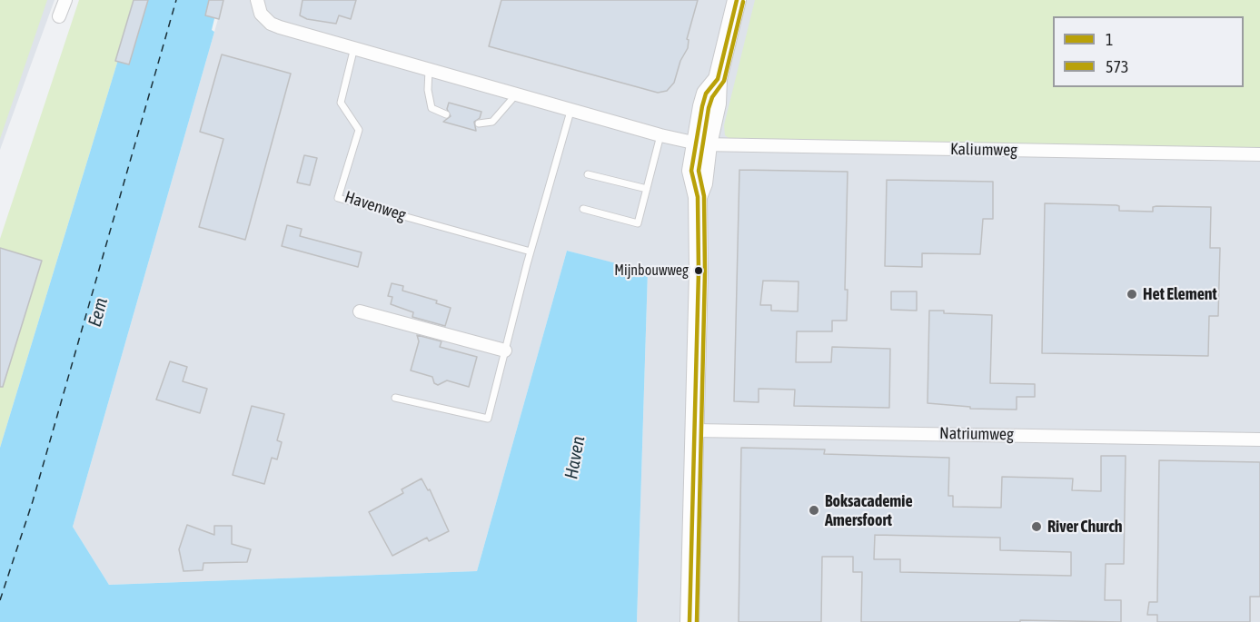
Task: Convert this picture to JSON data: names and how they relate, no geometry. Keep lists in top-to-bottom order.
{
  "streets": {
    "street": ["Kaliumweg", "Natriumweg"],
    "lane": ["Havenweg"]
  },
  "water": ["Eem", "Haven"],
  "places": [
    "Mijnbouwweg",
    "Het Element",
    "Boksacademie Amersfoort",
    "River Church"
  ],
  "lines": ["transit line 1", "transit line 573"],
  "legend": ["1", "573"]
}
